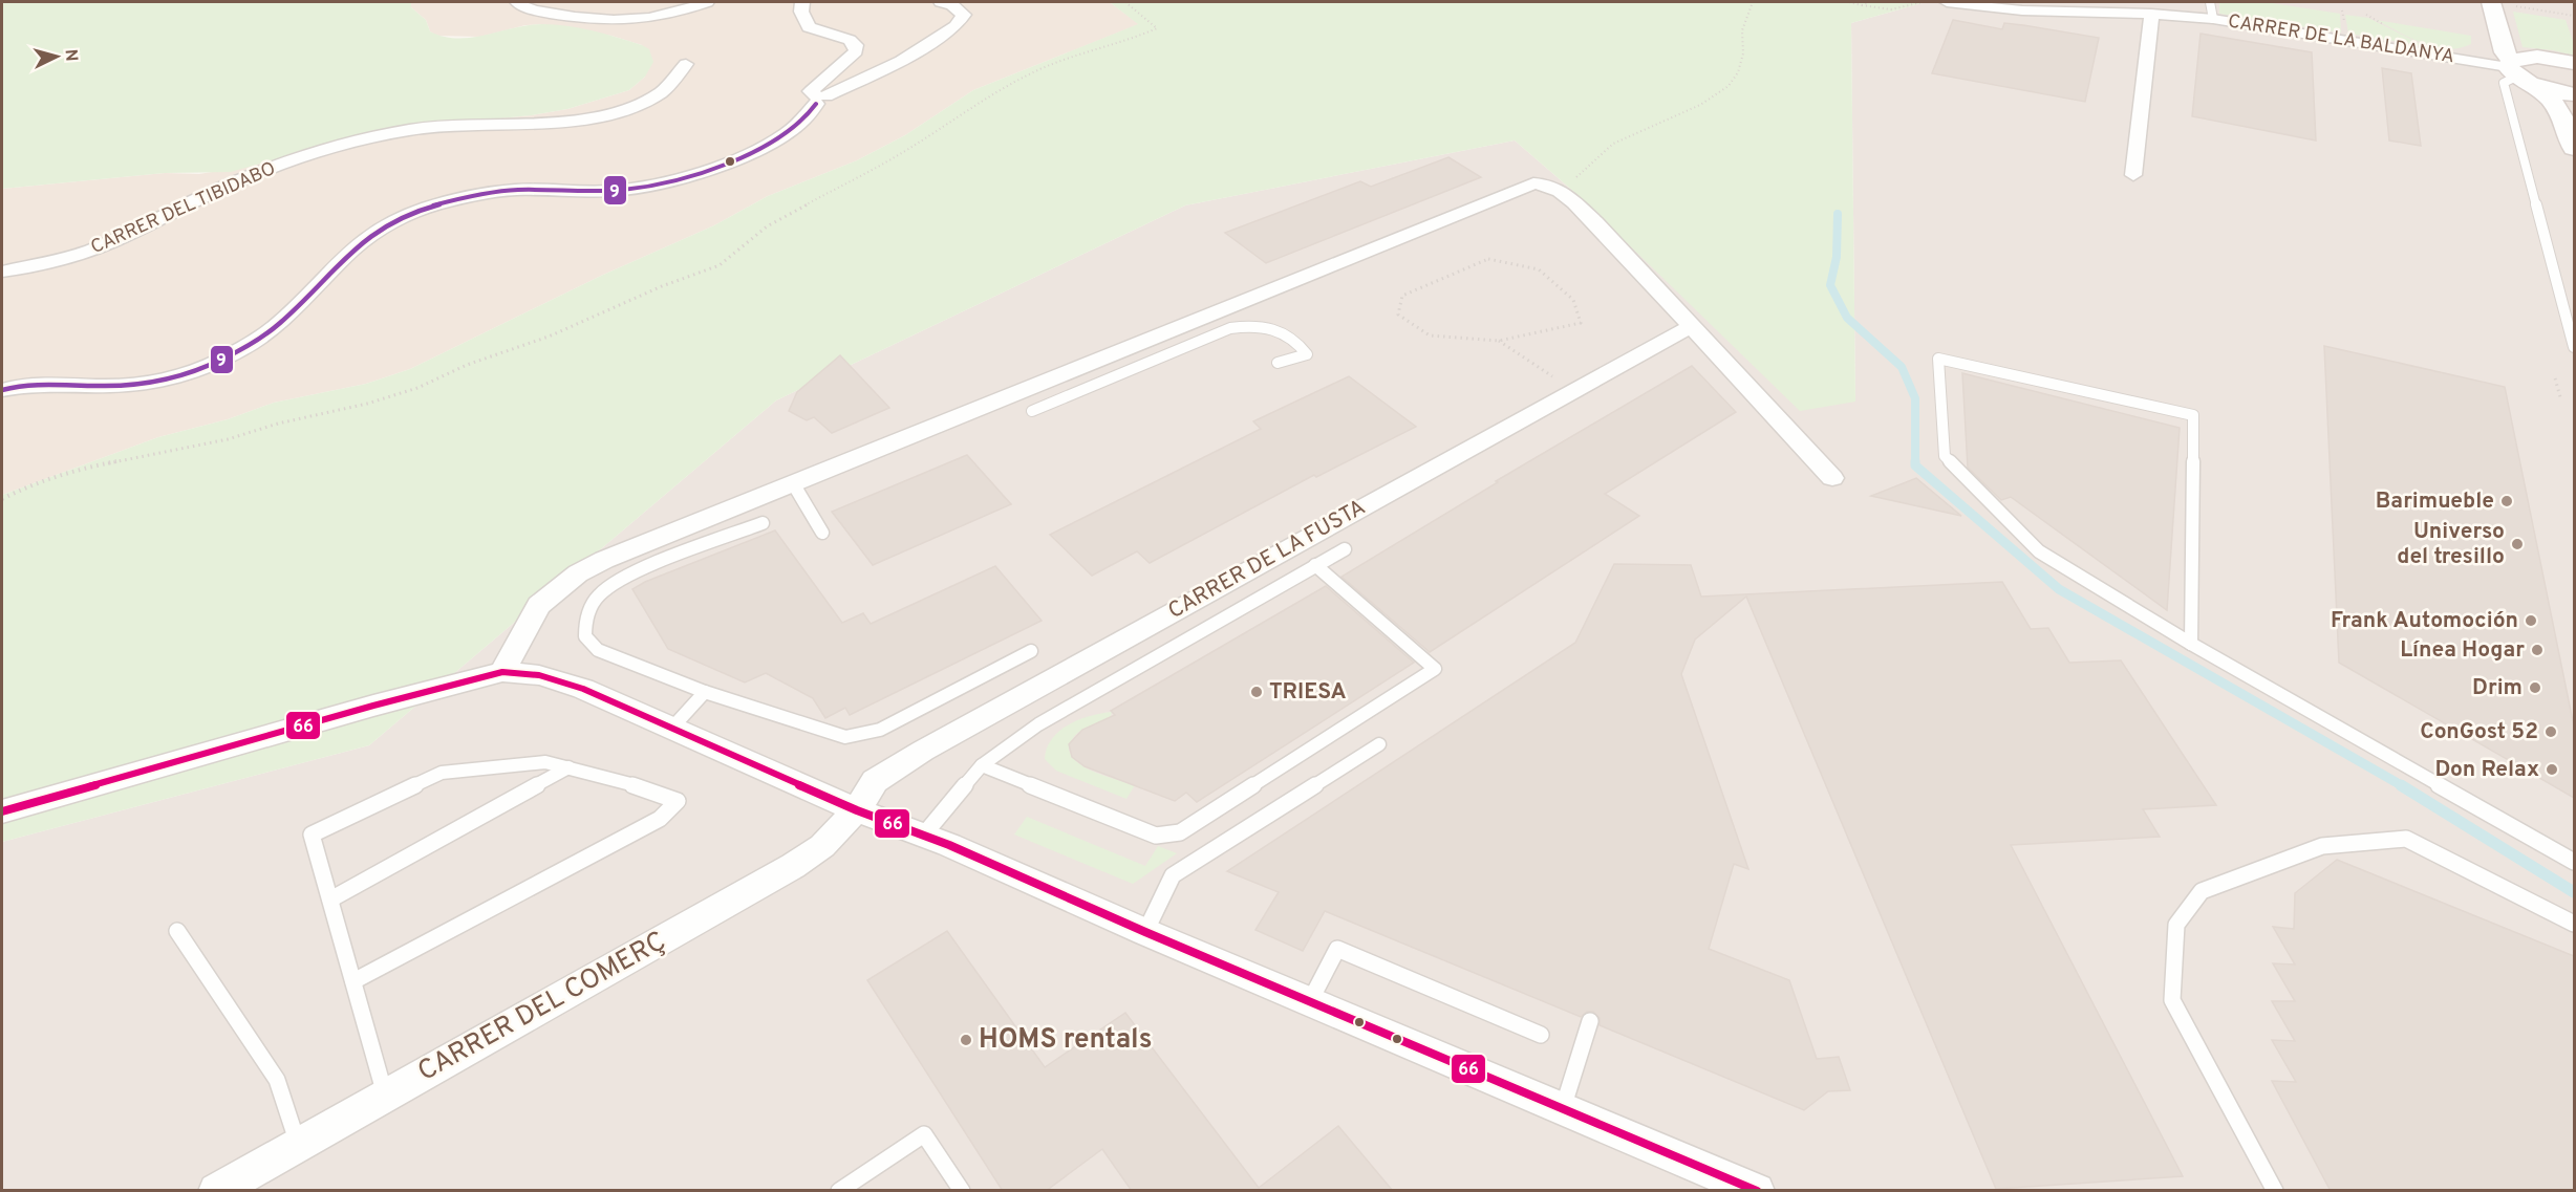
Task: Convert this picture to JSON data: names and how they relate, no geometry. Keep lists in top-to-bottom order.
{
  "streets": {
    "street": [
      "CARRER DE LA BALDANYA",
      "CARRER DEL TIBIDABO",
      "CARRER DE LA FUSTA",
      "CARRER DEL COMERÇ"
    ]
  },
  "crossings": [
    ["CARRER DE LA FUSTA", "CARRER DEL COMERÇ"]
  ],
  "places": [
    "Barimueble",
    "Universo del tresillo",
    "Frank Automoción",
    "Línea Hogar",
    "Drim",
    "TRIESA",
    "ConGost 52",
    "Don Relax",
    "HOMS rentals"
  ],
  "lines": ["transit line 9", "transit line 66"],
  "north": "right"
}
